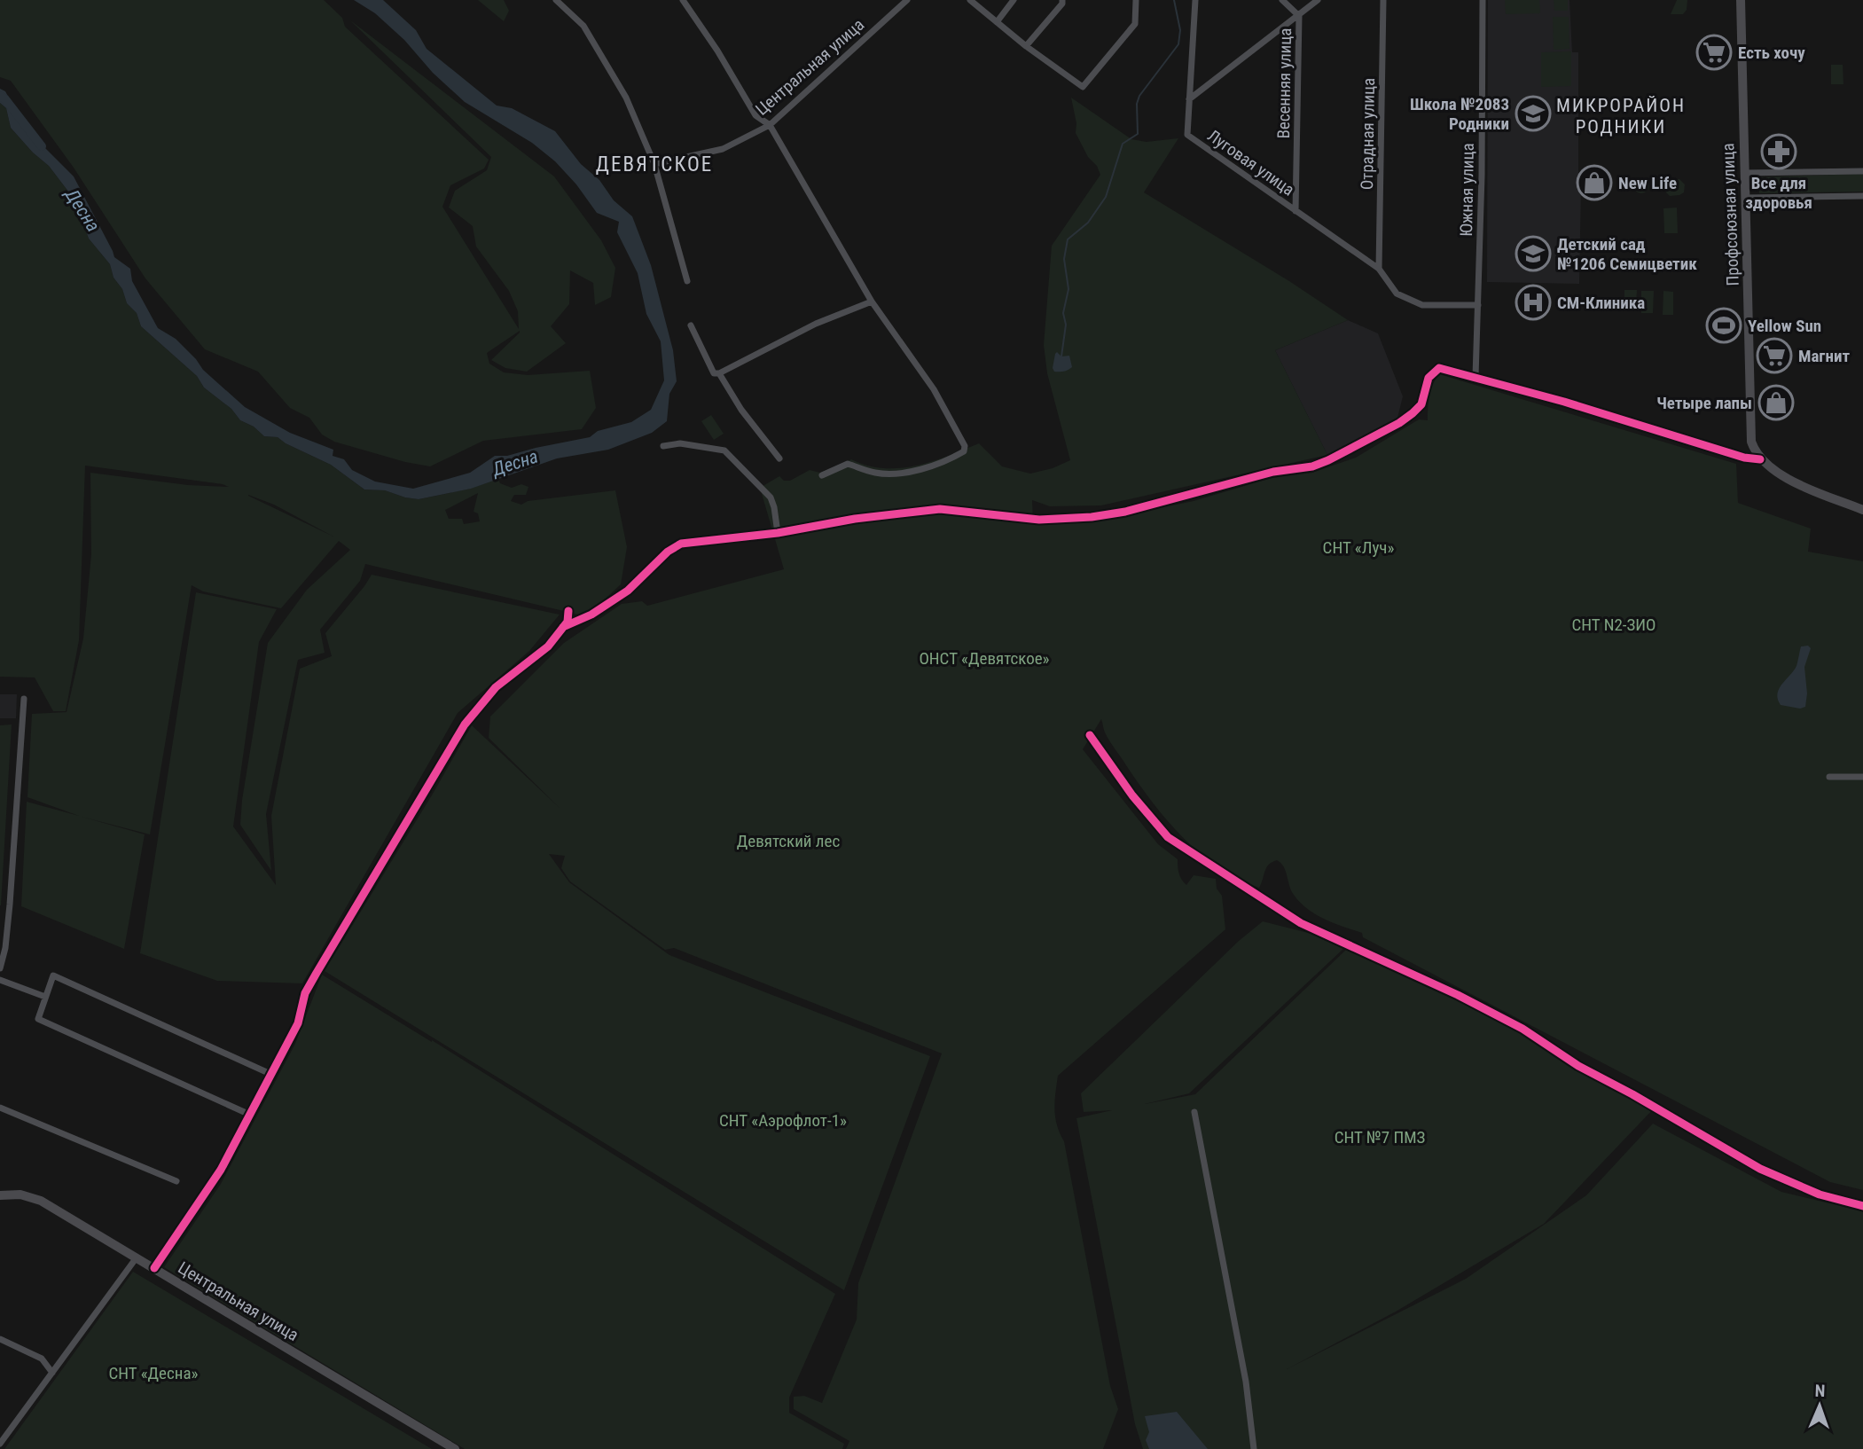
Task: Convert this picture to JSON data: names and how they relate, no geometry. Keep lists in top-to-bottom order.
{
  "streets": {
    "main road": ["Центральная улица", "Профсоюзная улица"],
    "street": [
      "Весенняя улица",
      "Отрадная улица",
      "Луговая улица",
      "Южная улица"
    ]
  },
  "crossings": [
    ["Весенняя улица", "Луговая улица"],
    ["Отрадная улица", "Луговая улица"],
    ["Луговая улица", "Южная улица"]
  ],
  "districts": ["МИКРОРАЙОН РОДНИКИ", "ДЕВЯТСКОЕ"],
  "water": ["Десна"],
  "parks": [
    "СНТ «Луч»",
    "СНТ N2-ЗИО",
    "ОНСТ «Девятское»",
    "Девятский лес",
    "СНТ «Аэрофлот-1»",
    "СНТ №7 ПМЗ",
    "СНТ «Десна»"
  ],
  "places": {
    "supermarket": ["Есть хочу", "Магнит"],
    "school or university": ["Школа №2083 Родники", "Детский сад №1206 Семицветик"],
    "pharmacy": ["Все для здоровья"],
    "shop": ["New Life", "Четыре лапы"],
    "hospital": ["СМ-Клиника"],
    "sports": ["Yellow Sun"]
  },
  "north": "top"
}
